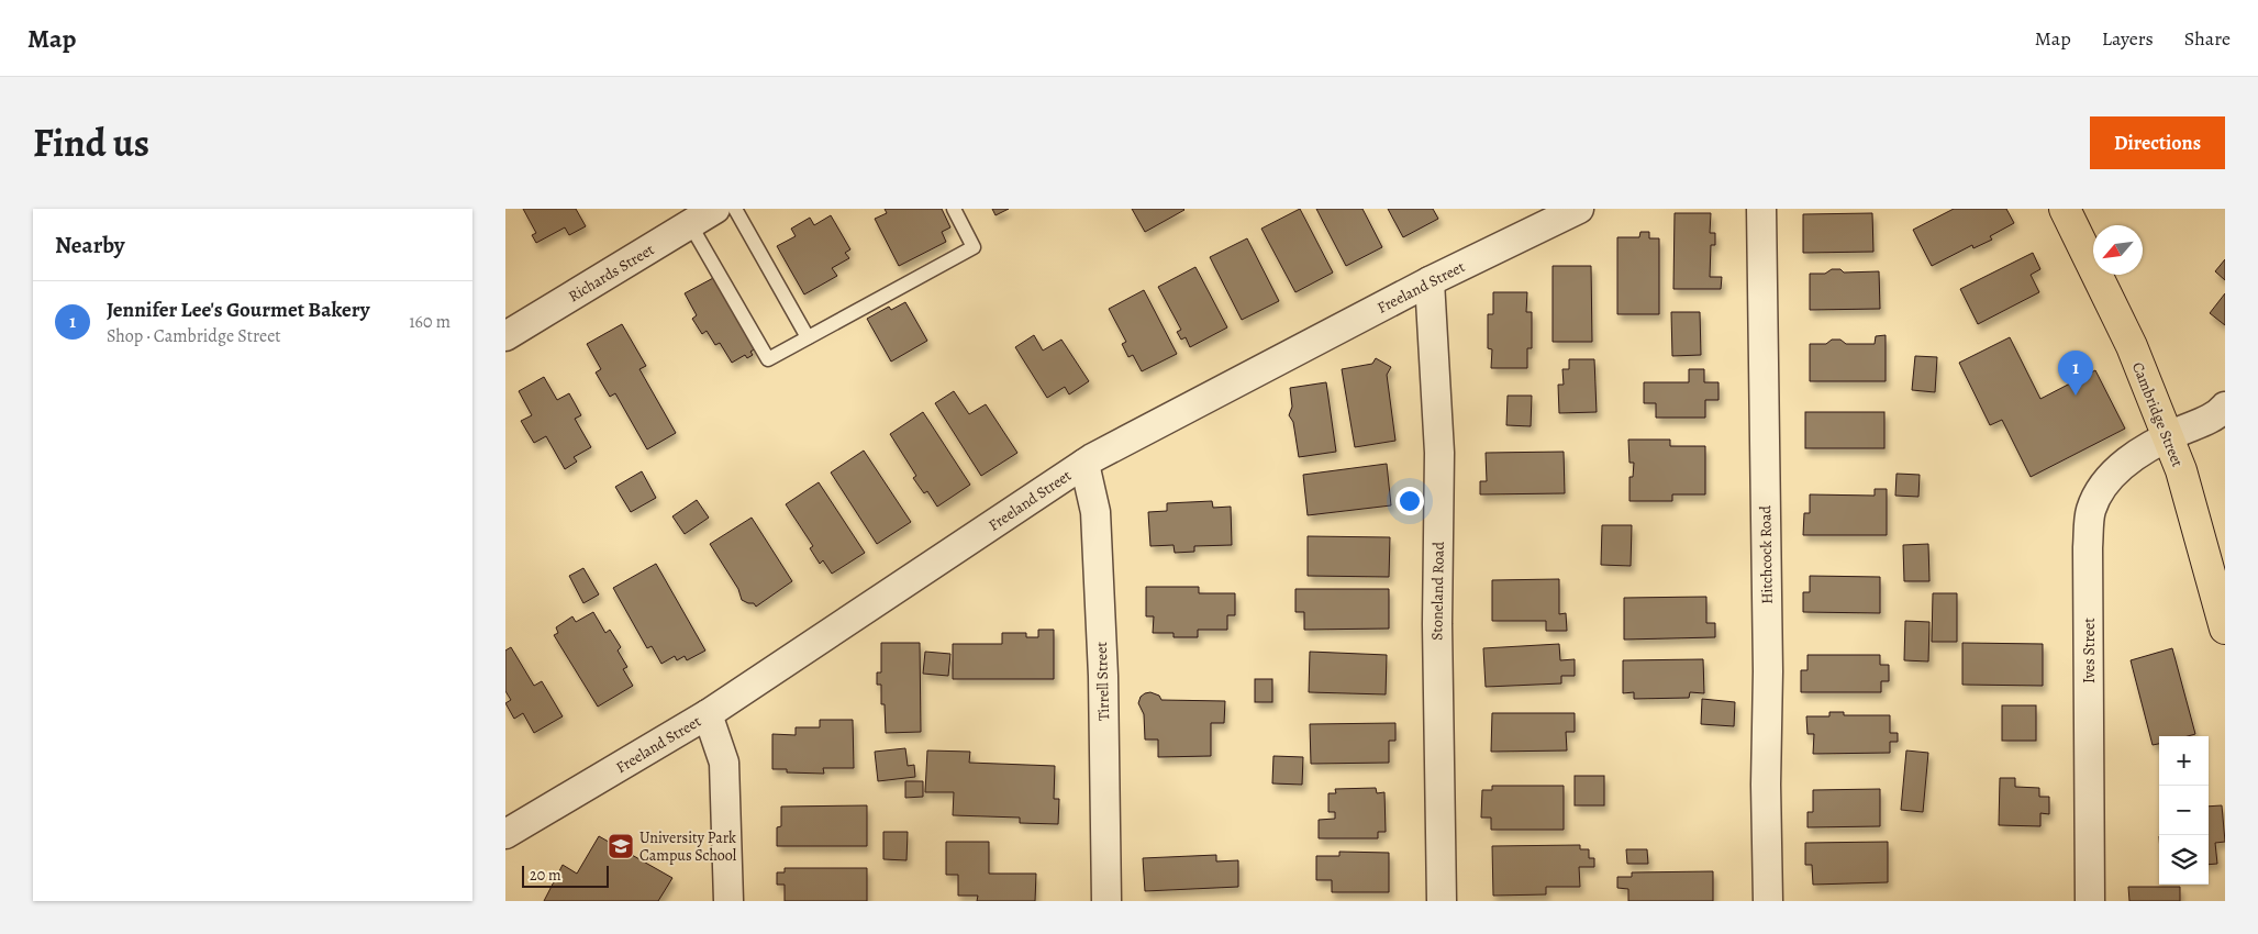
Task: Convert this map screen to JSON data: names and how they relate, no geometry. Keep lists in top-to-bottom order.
{
  "streets": {
    "main road": ["Cambridge Street"],
    "street": [
      "Richards Street",
      "Freeland Street",
      "Hitchcock Road",
      "Stoneland Road",
      "Ives Street",
      "Tirrell Street"
    ]
  },
  "crossings": [
    ["Freeland Street", "Stoneland Road"],
    ["Freeland Street", "Tirrell Street"],
    ["Cambridge Street", "Ives Street"]
  ],
  "places": {
    "school or university": ["University Park Campus School"]
  },
  "scale_bar": "20 m",
  "north": "bottom left",
  "page": {
    "header": "Map",
    "nav": ["Map", "Layers", "Share"],
    "title": "Find us",
    "buttons": "Directions",
    "heading": "Nearby",
    "list": [
      {
        "mark": "1",
        "name": "Jennifer Lee's Gourmet Bakery",
        "note": "Shop · Cambridge Street",
        "value": "160 m"
      }
    ],
    "pins": "1",
    "map_buttons": ["+", "−"],
    "scale": "20 m"
  }
}
